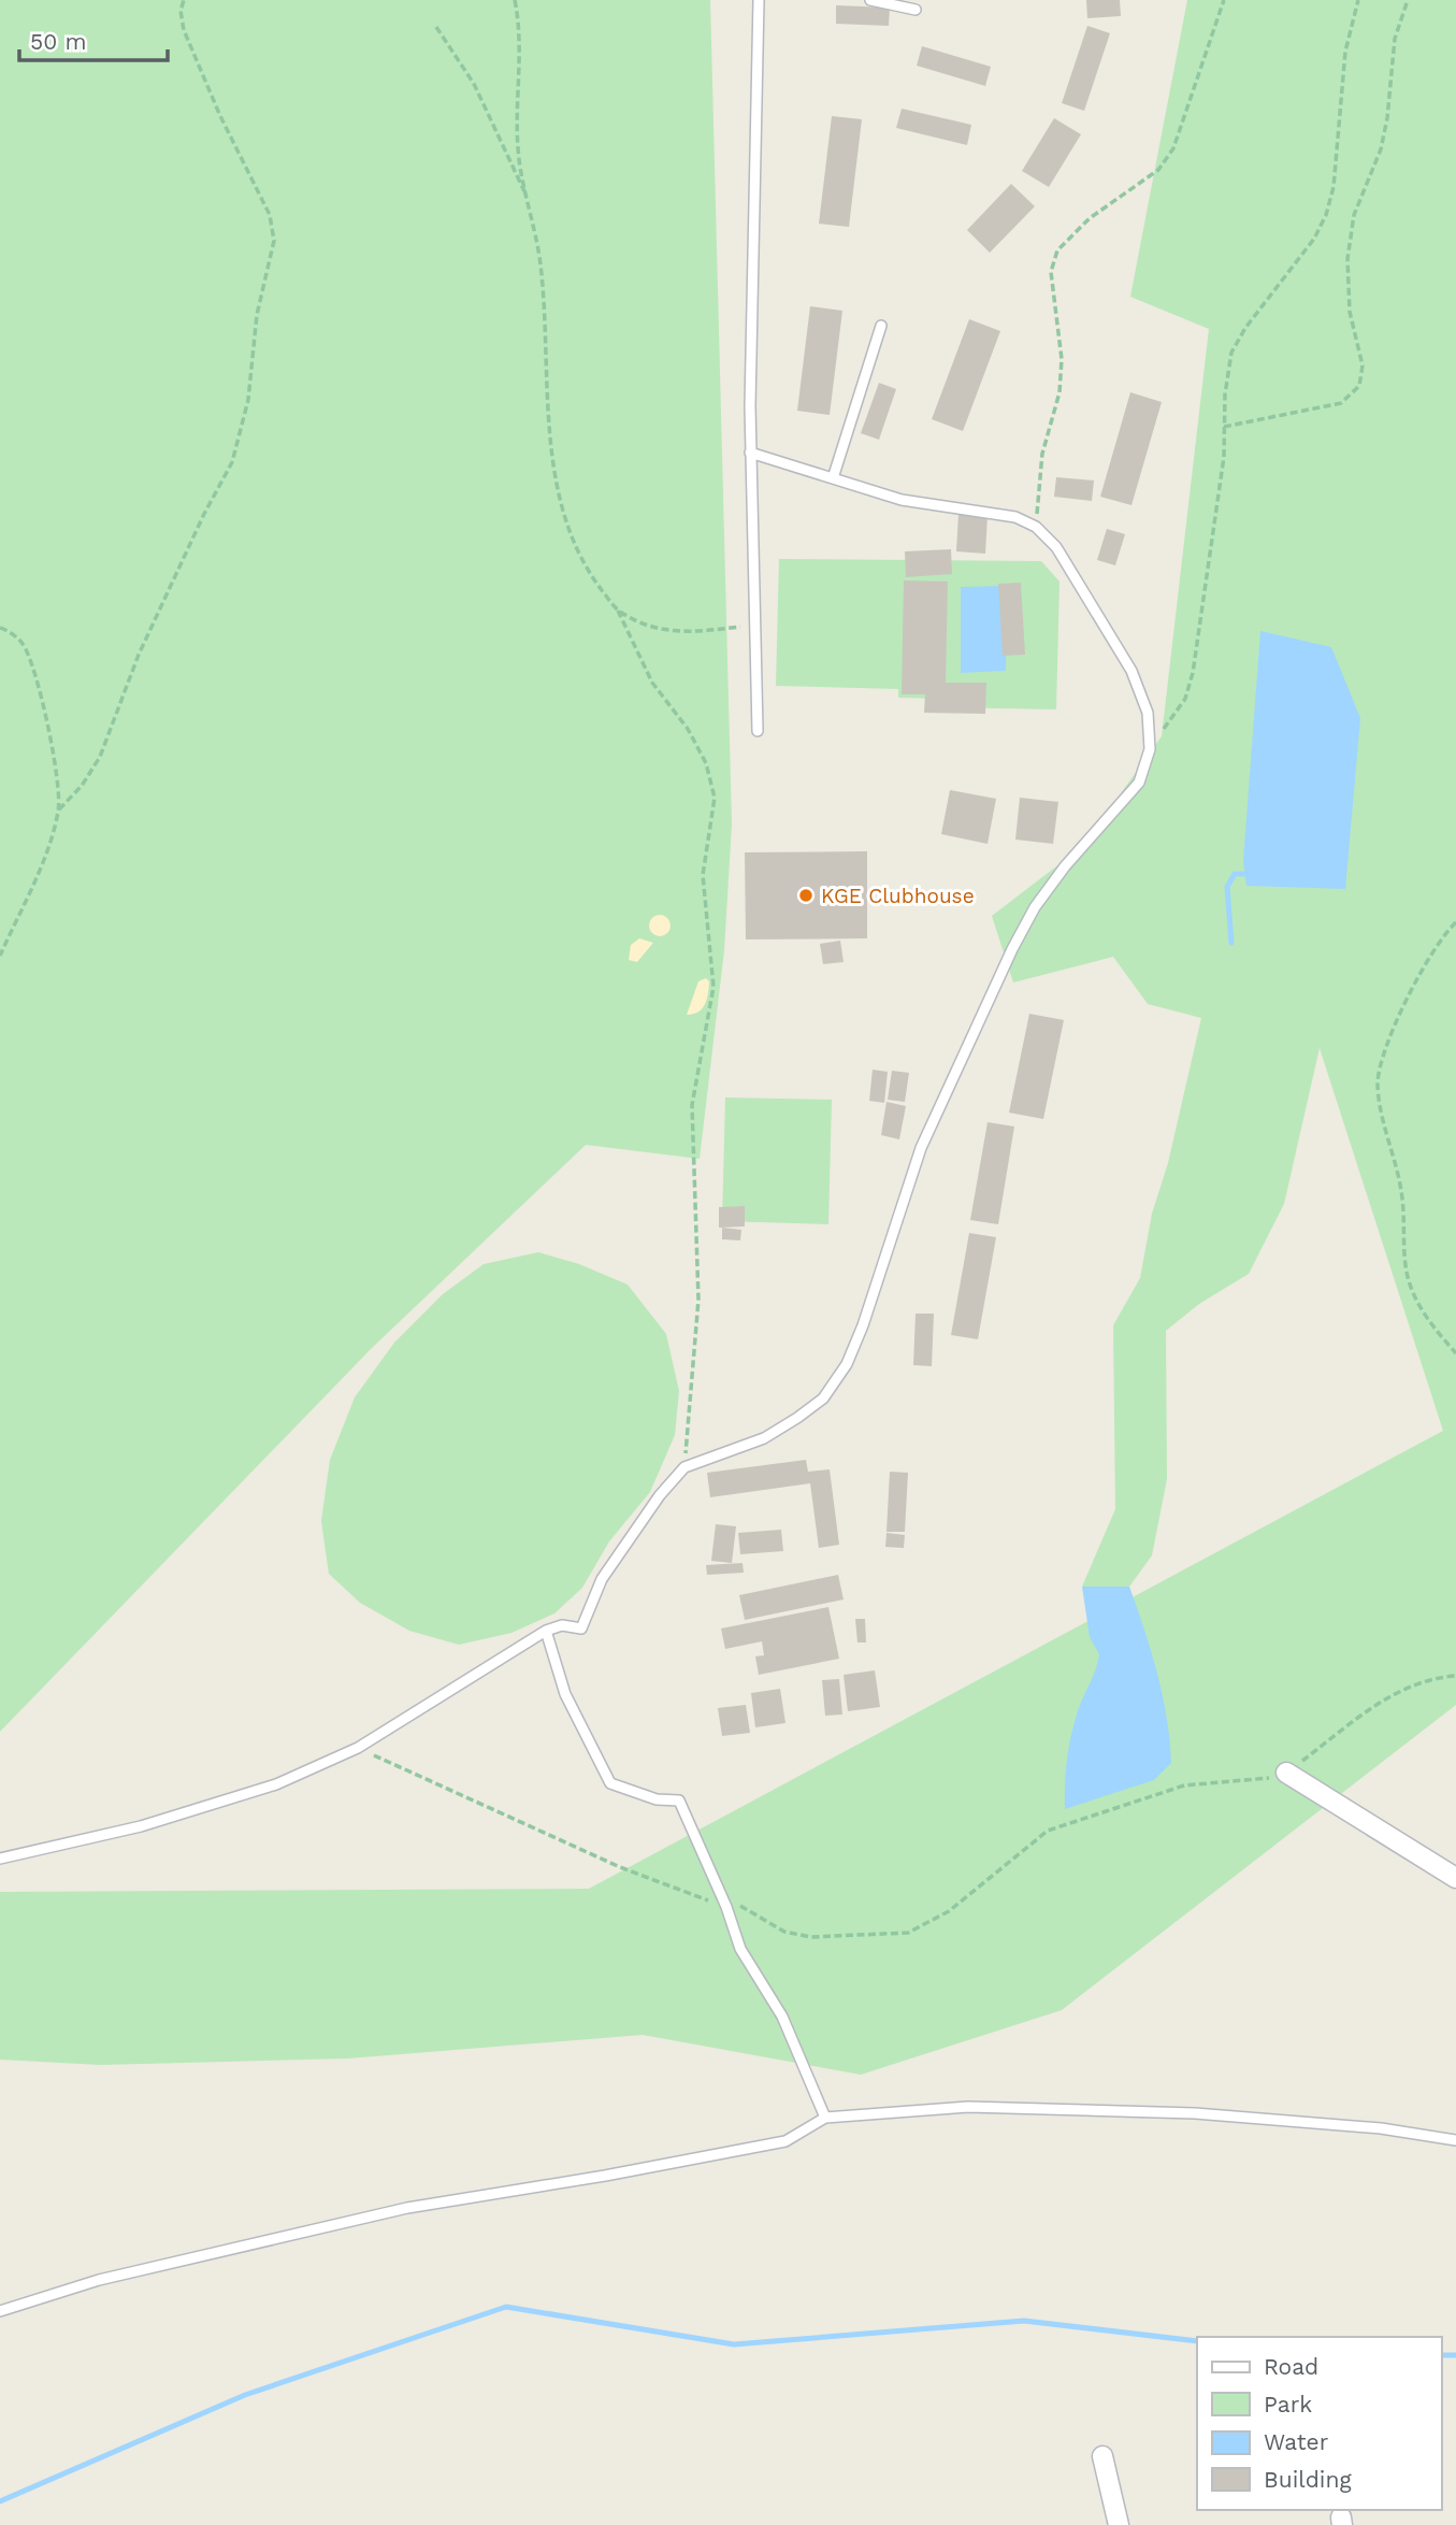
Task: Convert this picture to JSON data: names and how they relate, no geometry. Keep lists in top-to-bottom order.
{
  "places": ["KGE Clubhouse"],
  "legend": [
    "Road",
    "Park",
    "Water",
    "Building"
  ],
  "scale_bar": "50 m"
}
